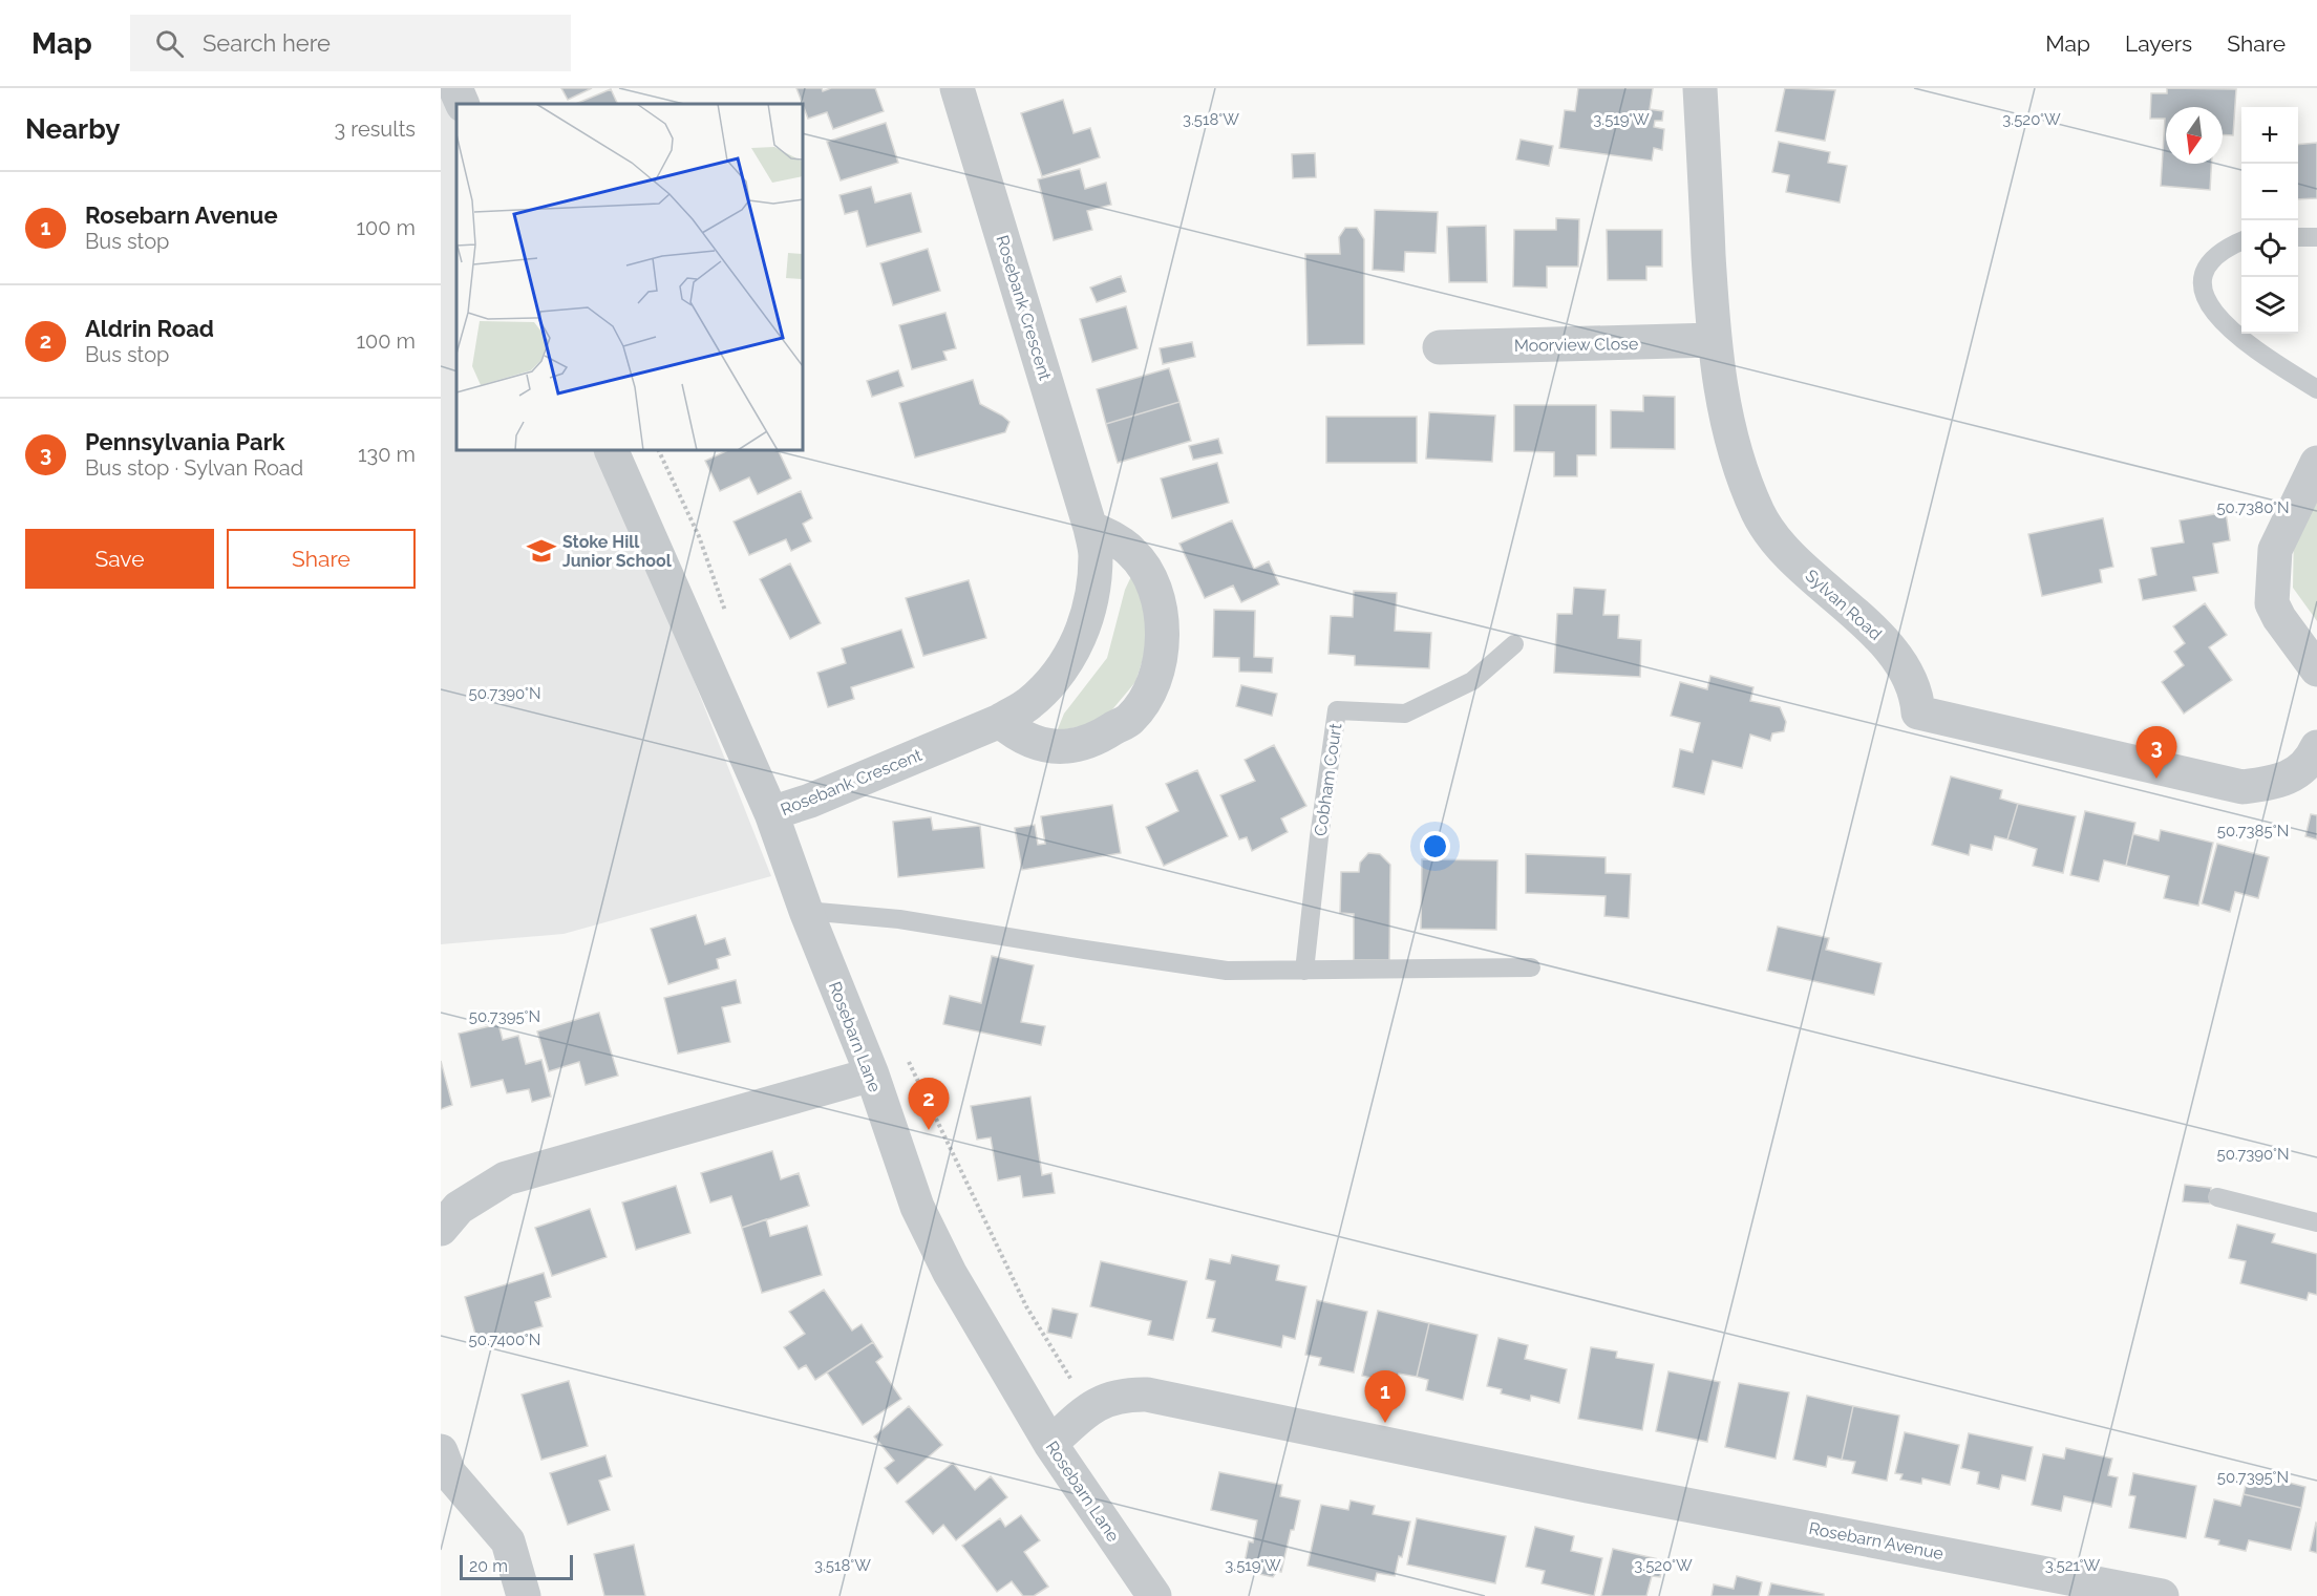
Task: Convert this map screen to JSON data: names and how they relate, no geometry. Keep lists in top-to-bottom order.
{
  "streets": {
    "street": [
      "Rosebank Crescent",
      "Moorview Close",
      "Sylvan Road",
      "Rosebarn Lane",
      "Rosebarn Avenue"
    ],
    "lane": ["Cobham Court"]
  },
  "crossings": [
    ["Rosebank Crescent", "Rosebarn Lane"],
    ["Moorview Close", "Sylvan Road"],
    ["Rosebarn Lane", "Rosebarn Avenue"]
  ],
  "places": {
    "school or university": ["Stoke Hill Junior School"]
  },
  "scale_bar": "20 m",
  "north": "bottom",
  "page": {
    "header": "Map",
    "search": "Search here",
    "nav": ["Map", "Layers", "Share"],
    "heading": ["Nearby", "3 results"],
    "map_buttons": ["+", "−"],
    "list": [
      {
        "mark": "1",
        "name": "Rosebarn Avenue",
        "note": "Bus stop",
        "value": "100 m"
      },
      {
        "mark": "2",
        "name": "Aldrin Road",
        "note": "Bus stop",
        "value": "100 m"
      },
      {
        "mark": "3",
        "name": "Pennsylvania Park",
        "note": "Bus stop · Sylvan Road",
        "value": "130 m"
      }
    ],
    "buttons": ["Save", "Share"],
    "pins": ["3", "2", "1"],
    "scale": "20 m"
  },
  "coordinates": [
    "3.518°W",
    "3.519°W",
    "3.520°W",
    "50.7380°N",
    "50.7390°N",
    "50.7385°N",
    "50.7395°N",
    "50.7400°N",
    "3.521°W"
  ]
}
